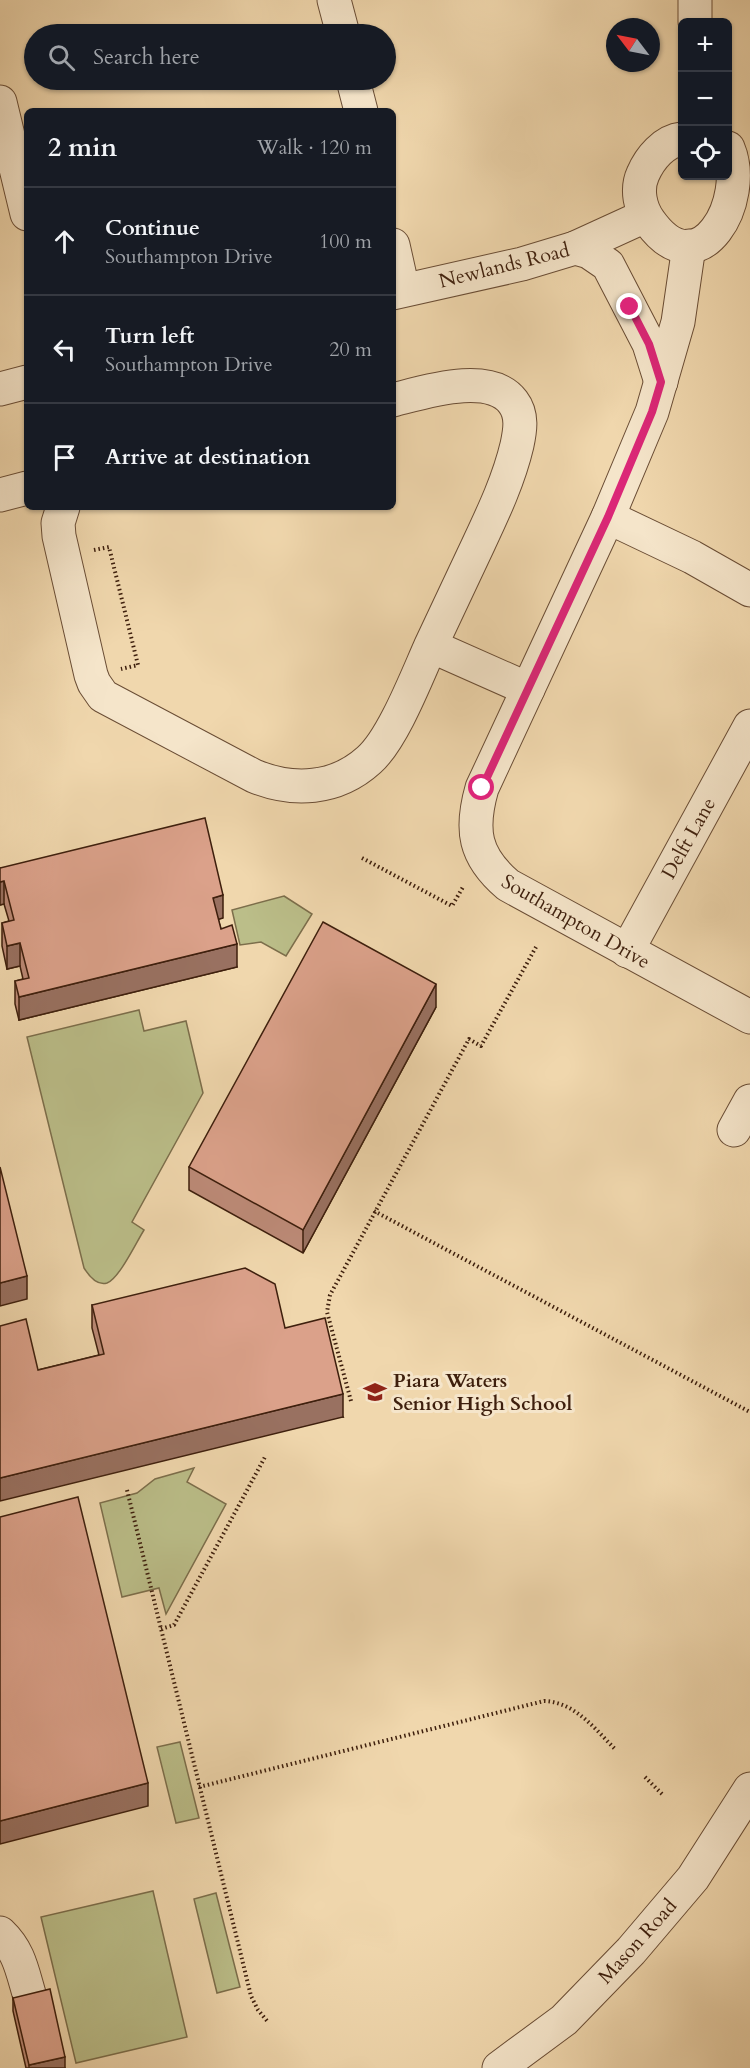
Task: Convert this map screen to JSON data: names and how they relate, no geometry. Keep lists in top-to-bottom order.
{
  "streets": {
    "street": [
      "Newlands Road",
      "Delft Lane",
      "Southampton Drive",
      "Mason Road"
    ]
  },
  "crossings": [
    ["Delft Lane", "Southampton Drive"]
  ],
  "places": {
    "school or university": ["Piara Waters Senior High School"]
  },
  "north": "top left",
  "page": {
    "map_buttons": ["+", "−"],
    "search": "Search here",
    "heading": ["2 min", "Walk · 120 m"],
    "list": [
      ["Continue", "Southampton Drive", "100 m"],
      ["Turn left", "Southampton Drive", "20 m"],
      "Arrive at destination"
    ]
  }
}
